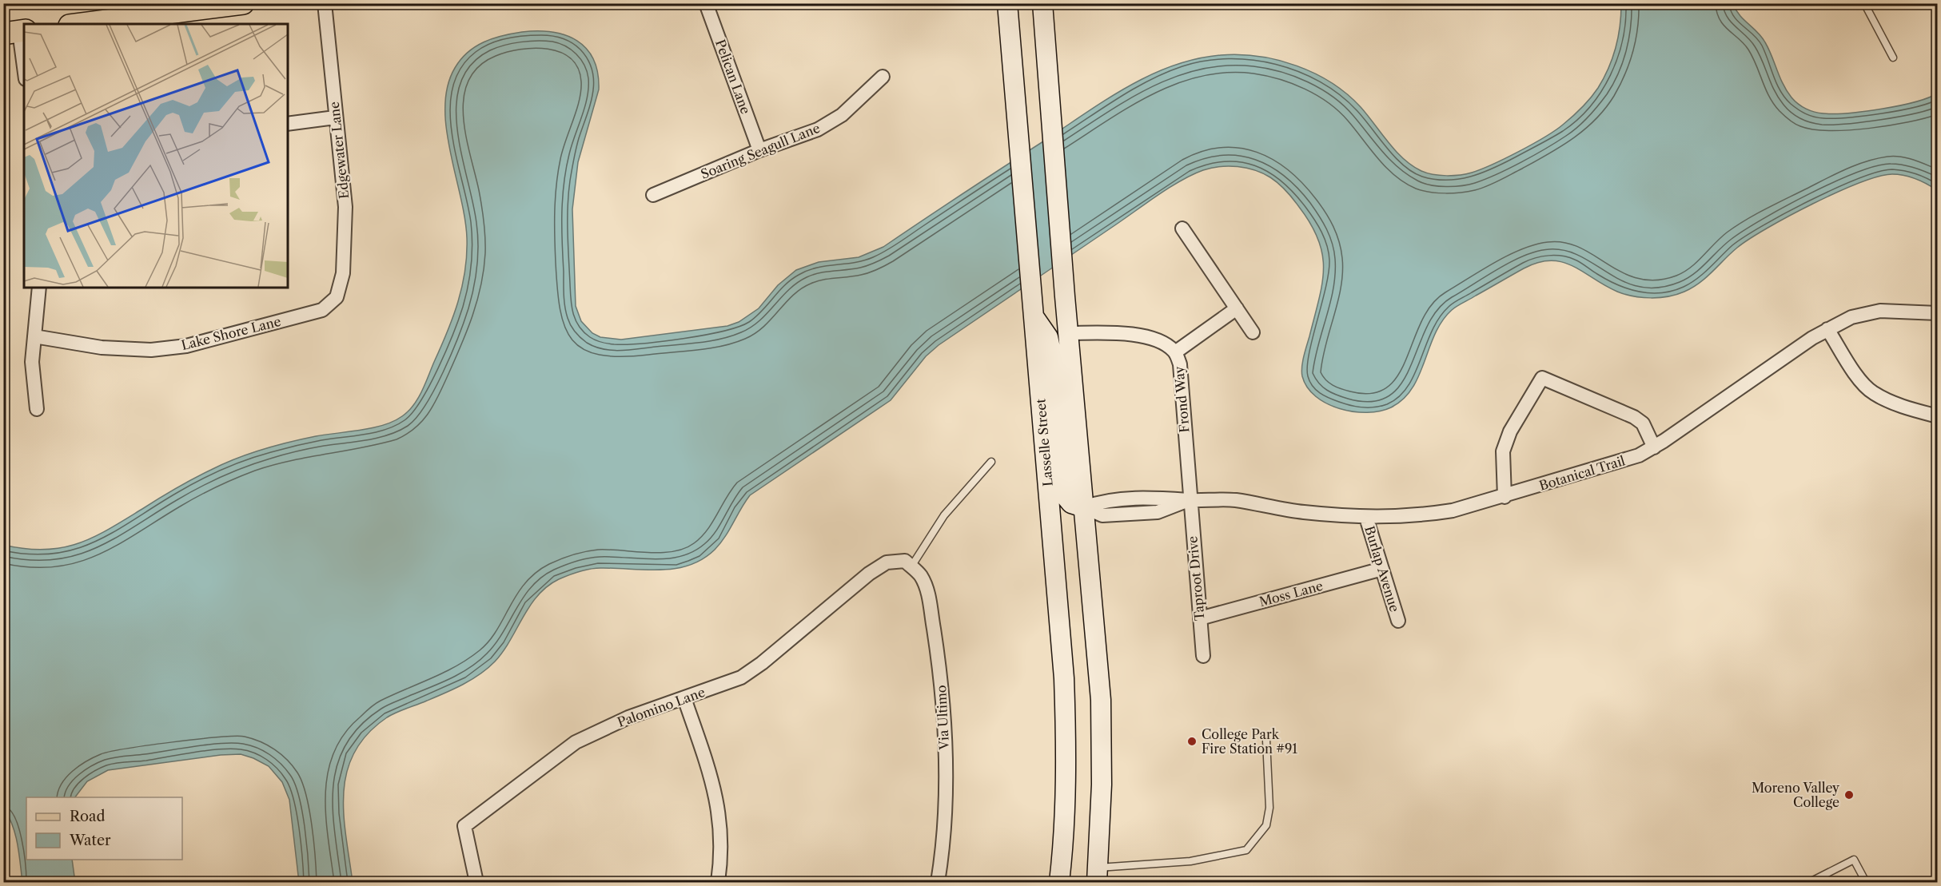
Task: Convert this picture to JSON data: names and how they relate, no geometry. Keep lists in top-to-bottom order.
{
  "streets": {
    "main road": ["Lasselle Street"],
    "street": [
      "Pelican Lane",
      "Edgewater Lane",
      "Soaring Seagull Lane",
      "Lake Shore Lane",
      "Frond Way",
      "Botanical Trail",
      "Burlap Avenue",
      "Taproot Drive",
      "Moss Lane",
      "Palomino Lane",
      "Via Ultimo"
    ]
  },
  "crossings": [
    ["Pelican Lane", "Soaring Seagull Lane"],
    ["Edgewater Lane", "Lake Shore Lane"],
    ["Frond Way", "Botanical Trail"],
    ["Frond Way", "Taproot Drive"],
    ["Botanical Trail", "Burlap Avenue"],
    ["Botanical Trail", "Taproot Drive"],
    ["Burlap Avenue", "Moss Lane"],
    ["Taproot Drive", "Moss Lane"],
    ["Palomino Lane", "Via Ultimo"]
  ],
  "places": ["College Park Fire Station #91", "Moreno Valley College"],
  "legend": ["Road", "Water"]
}
